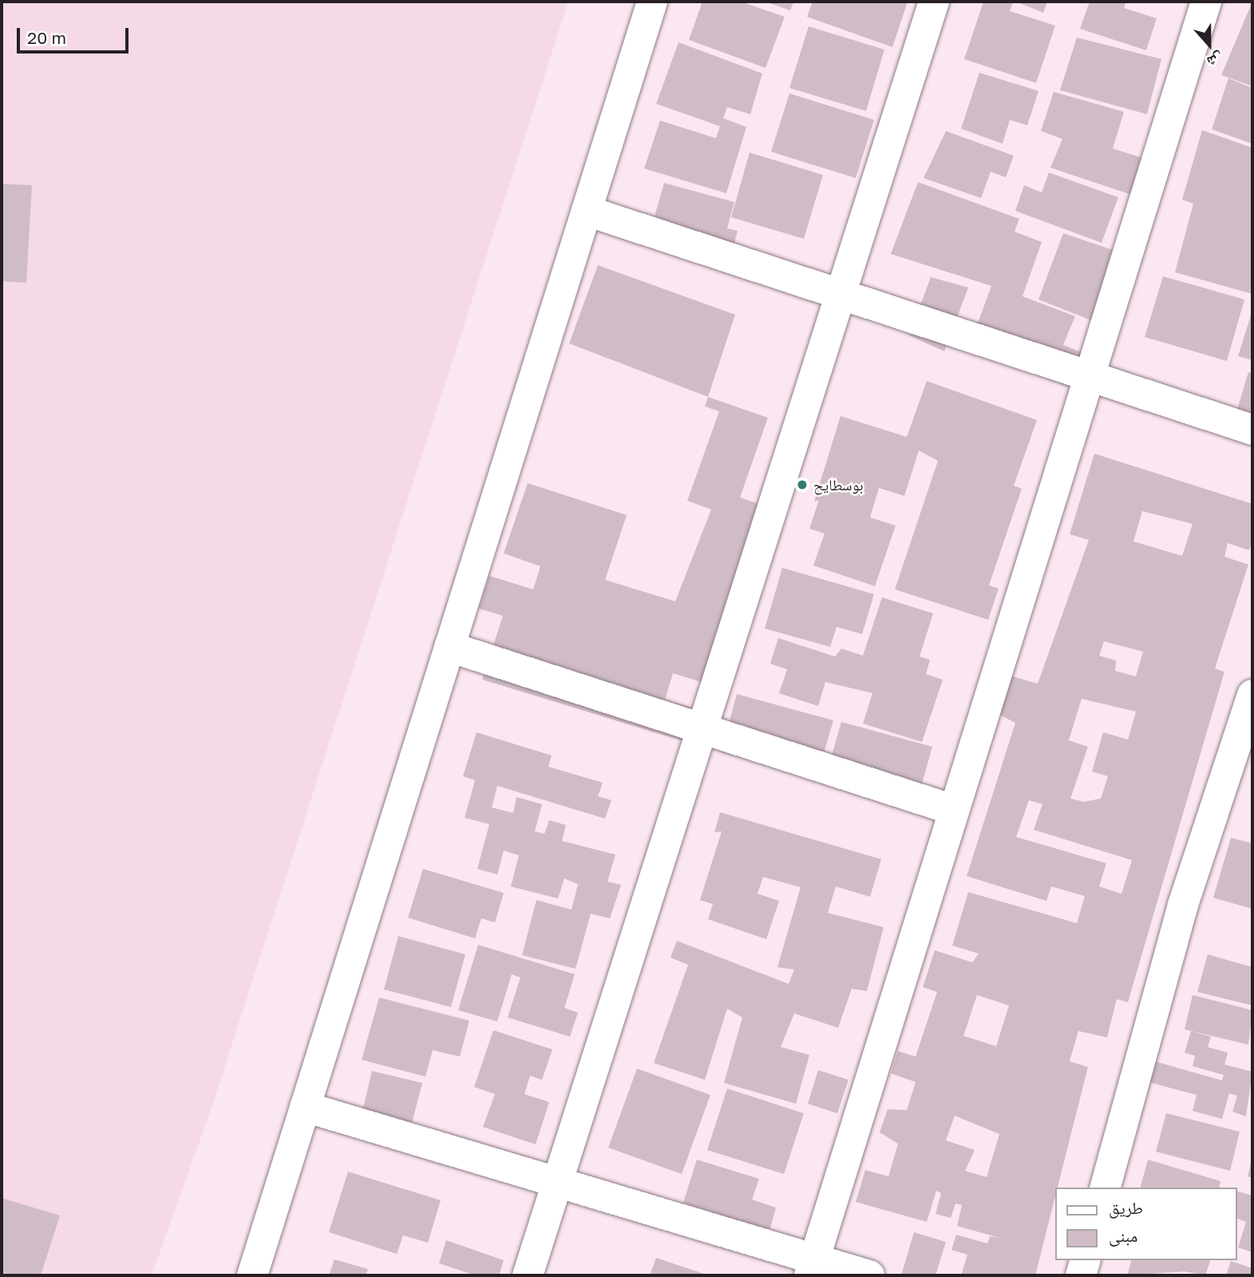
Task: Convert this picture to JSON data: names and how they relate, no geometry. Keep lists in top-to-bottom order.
{
  "places": ["بوسطايح"],
  "legend": ["طريق", "مبنى"],
  "scale_bar": "20 m",
  "north": "bottom"
}
